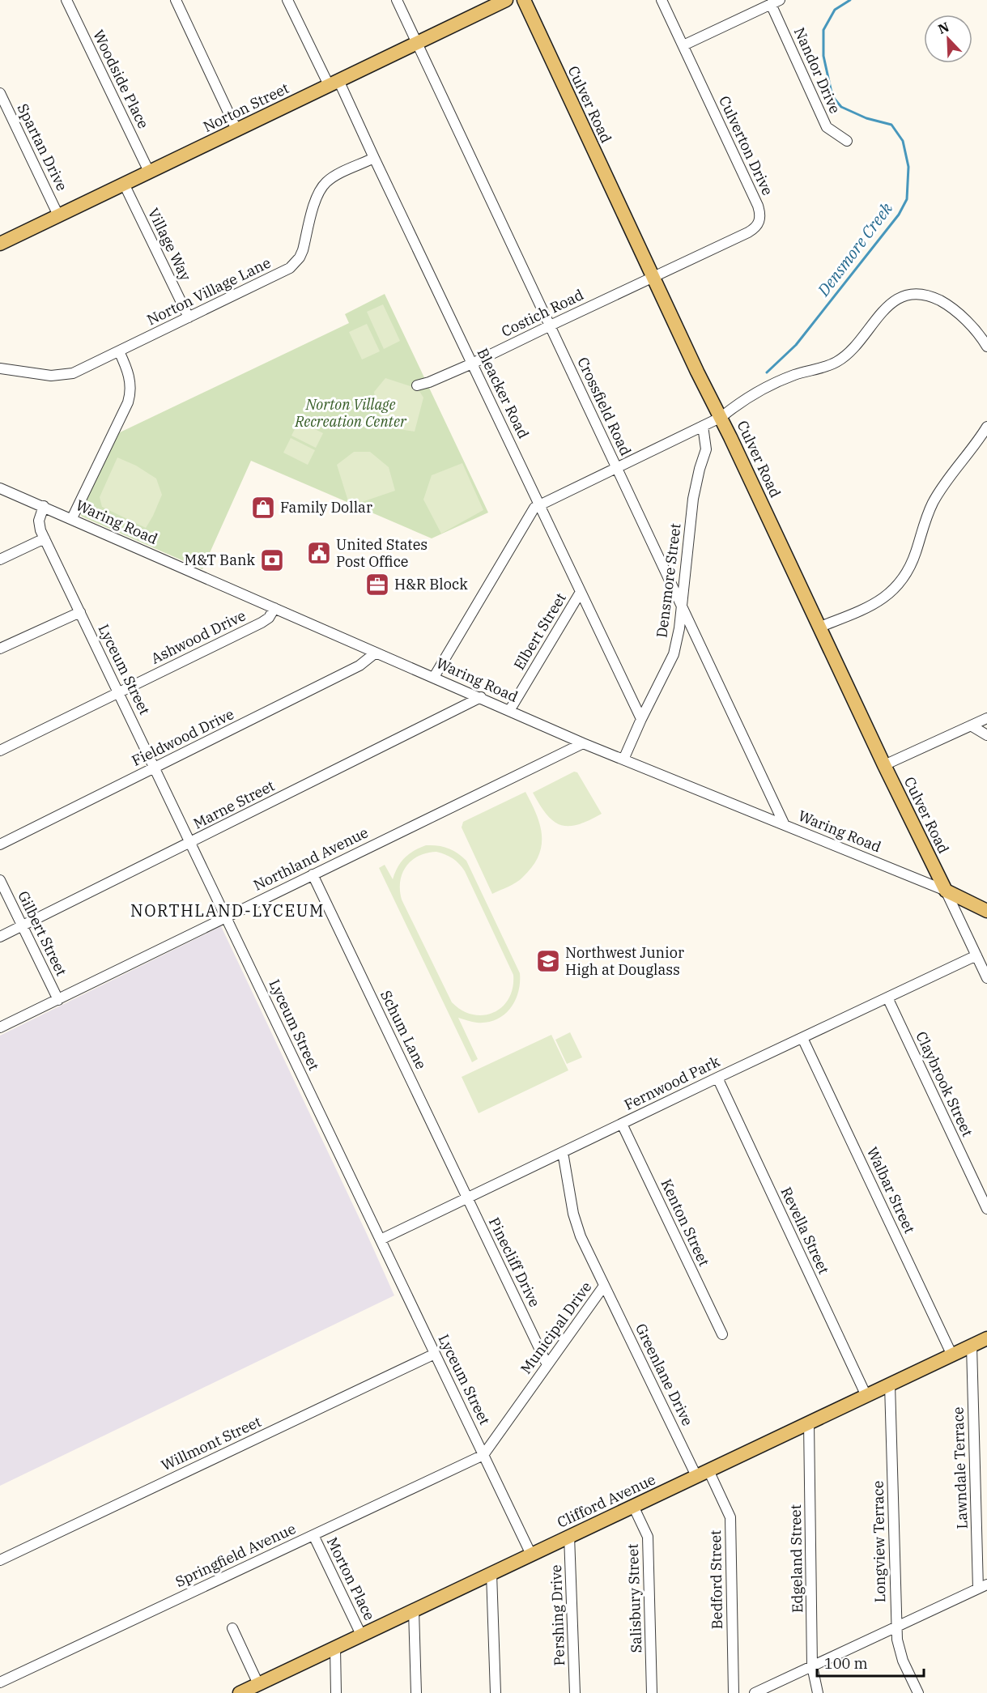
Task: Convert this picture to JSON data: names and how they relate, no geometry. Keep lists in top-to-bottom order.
{
  "streets": {
    "main road": ["Culver Road", "Norton Street", "Clifford Avenue"],
    "street": [
      "Nandor Drive",
      "Woodside Place",
      "Culverton Drive",
      "Spartan Drive",
      "Village Way",
      "Norton Village Lane",
      "Costich Road",
      "Bleacker Road",
      "Crossfield Road",
      "Waring Road",
      "Densmore Street",
      "Elbert Street",
      "Ashwood Drive",
      "Lyceum Street",
      "Fieldwood Drive",
      "Marne Street",
      "Northland Avenue",
      "Gilbert Street",
      "Schum Lane",
      "Fernwood Park",
      "Claybrook Street",
      "Walbar Street",
      "Kenton Street",
      "Revella Street",
      "Pinecliff Drive",
      "Municipal Drive",
      "Greenlane Drive",
      "Willmont Street",
      "Lawndale Terrace",
      "Longview Terrace",
      "Springfield Avenue",
      "Edgeland Street",
      "Morton Place",
      "Bedford Street",
      "Salisbury Street",
      "Pershing Drive"
    ]
  },
  "crossings": [
    ["Woodside Place", "Norton Street"],
    ["Culver Road", "Culverton Drive"],
    ["Culver Road", "Costich Road"],
    ["Culver Road", "Waring Road"],
    ["Norton Street", "Spartan Drive"],
    ["Norton Street", "Village Way"],
    ["Norton Street", "Bleacker Road"],
    ["Norton Street", "Crossfield Road"],
    ["Culverton Drive", "Costich Road"],
    ["Village Way", "Norton Village Lane"],
    ["Norton Village Lane", "Bleacker Road"],
    ["Costich Road", "Bleacker Road"],
    ["Costich Road", "Crossfield Road"],
    ["Bleacker Road", "Densmore Street"],
    ["Bleacker Road", "Elbert Street"],
    ["Crossfield Road", "Waring Road"],
    ["Crossfield Road", "Densmore Street"],
    ["Waring Road", "Densmore Street"],
    ["Waring Road", "Elbert Street"],
    ["Waring Road", "Ashwood Drive"],
    ["Waring Road", "Lyceum Street"],
    ["Waring Road", "Fieldwood Drive"],
    ["Waring Road", "Marne Street"],
    ["Waring Road", "Northland Avenue"],
    ["Ashwood Drive", "Lyceum Street"],
    ["Lyceum Street", "Fieldwood Drive"],
    ["Lyceum Street", "Marne Street"],
    ["Lyceum Street", "Northland Avenue"],
    ["Lyceum Street", "Fernwood Park"],
    ["Lyceum Street", "Municipal Drive"],
    ["Lyceum Street", "Willmont Street"],
    ["Lyceum Street", "Clifford Avenue"],
    ["Lyceum Street", "Springfield Avenue"],
    ["Marne Street", "Gilbert Street"],
    ["Northland Avenue", "Gilbert Street"],
    ["Northland Avenue", "Schum Lane"],
    ["Schum Lane", "Fernwood Park"],
    ["Schum Lane", "Pinecliff Drive"],
    ["Fernwood Park", "Claybrook Street"],
    ["Fernwood Park", "Walbar Street"],
    ["Fernwood Park", "Kenton Street"],
    ["Fernwood Park", "Revella Street"],
    ["Fernwood Park", "Pinecliff Drive"],
    ["Fernwood Park", "Municipal Drive"],
    ["Walbar Street", "Clifford Avenue"],
    ["Revella Street", "Clifford Avenue"],
    ["Pinecliff Drive", "Municipal Drive"],
    ["Municipal Drive", "Greenlane Drive"],
    ["Municipal Drive", "Springfield Avenue"],
    ["Greenlane Drive", "Clifford Avenue"],
    ["Greenlane Drive", "Bedford Street"],
    ["Lawndale Terrace", "Clifford Avenue"],
    ["Clifford Avenue", "Longview Terrace"],
    ["Clifford Avenue", "Edgeland Street"],
    ["Clifford Avenue", "Morton Place"],
    ["Clifford Avenue", "Bedford Street"],
    ["Clifford Avenue", "Salisbury Street"],
    ["Clifford Avenue", "Pershing Drive"],
    ["Springfield Avenue", "Morton Place"]
  ],
  "districts": ["NORTHLAND-LYCEUM"],
  "water": ["Densmore Creek"],
  "parks": ["Norton Village Recreation Center"],
  "places": {
    "shop": ["Family Dollar"],
    "public building": ["United States Post Office"],
    "bank": ["M&T Bank"],
    "office": ["H&R Block"],
    "school or university": ["Northwest Junior High at Douglass"]
  },
  "scale_bar": "100 m",
  "north": "top left"
}
